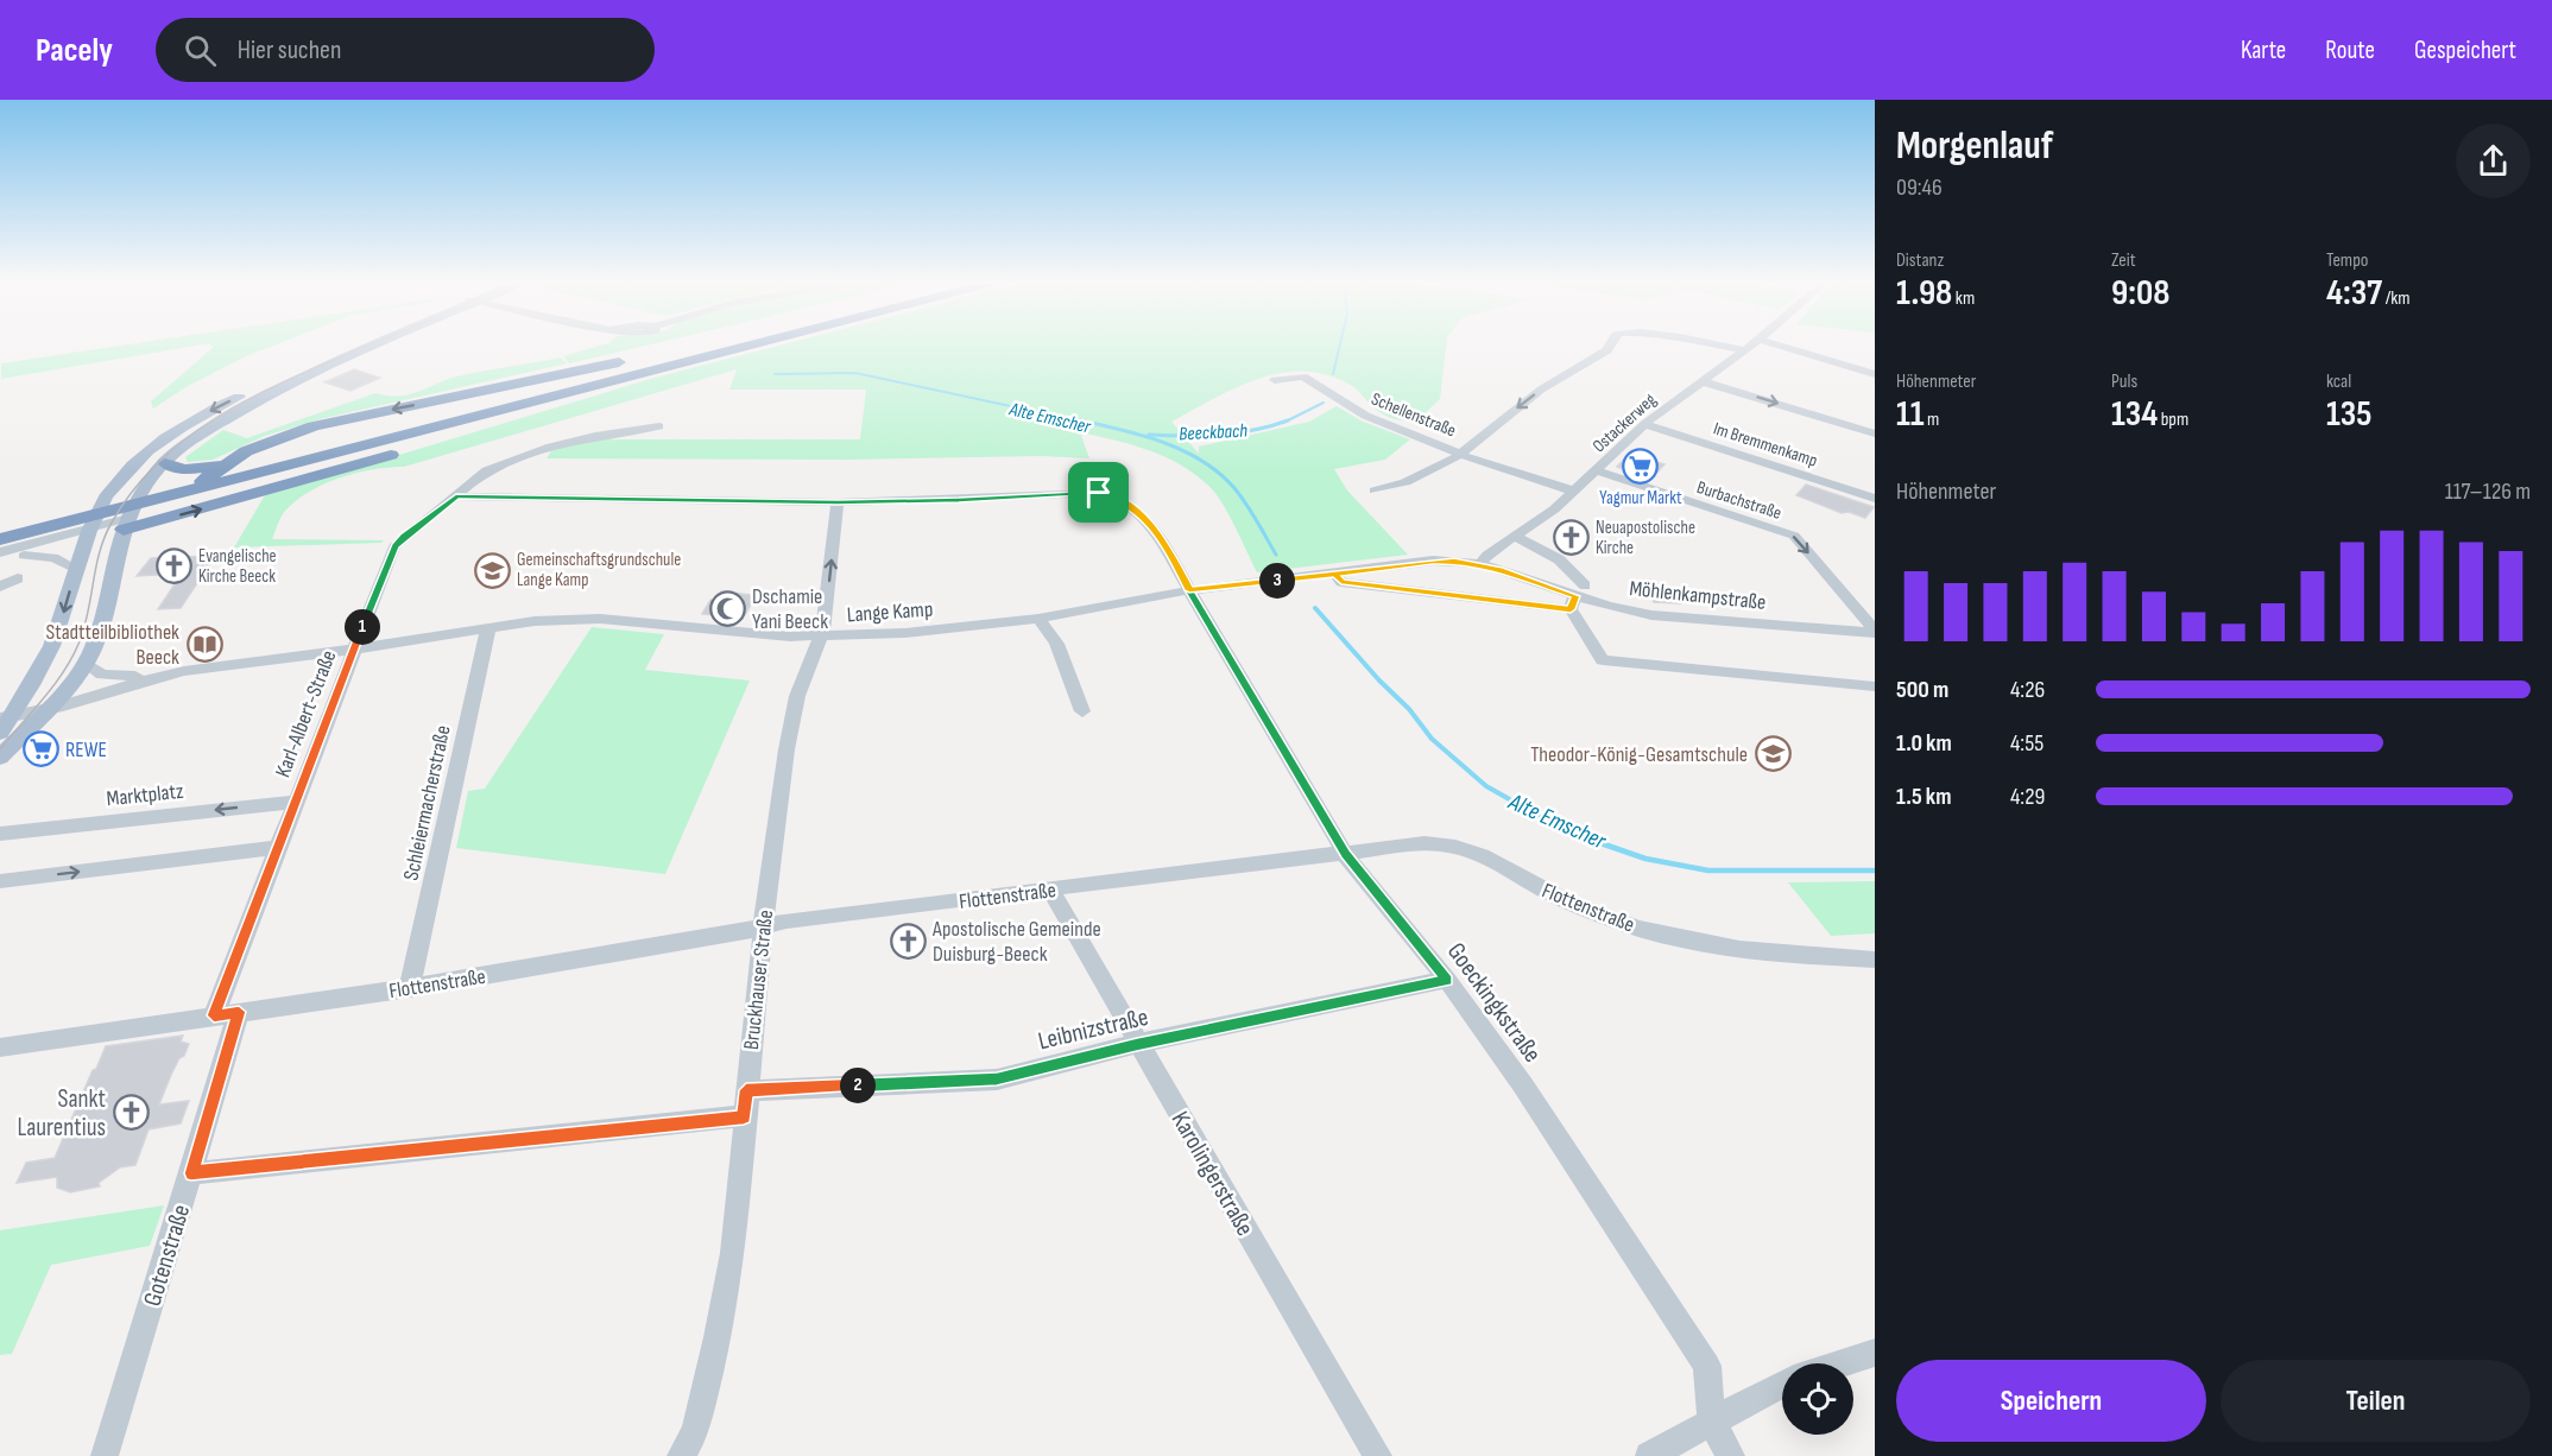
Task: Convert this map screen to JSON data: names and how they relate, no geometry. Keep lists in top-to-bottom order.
{
  "streets": {
    "street": [
      "Schellenstraße",
      "Ostackerweg",
      "Im Bremmenkamp",
      "Burbachstraße",
      "Möhlenkampstraße",
      "Lange Kamp",
      "Karl-Albert-Straße",
      "Marktplatz",
      "Schleiermacherstraße",
      "Flottenstraße",
      "Bruckhauser Straße",
      "Goeckingkstraße",
      "Leibnizstraße",
      "Karolingerstraße",
      "Gotenstraße"
    ]
  },
  "crossings": [
    ["Schellenstraße", "Ostackerweg"],
    ["Ostackerweg", "Im Bremmenkamp"],
    ["Ostackerweg", "Burbachstraße"],
    ["Ostackerweg", "Möhlenkampstraße"],
    ["Ostackerweg", "Lange Kamp"],
    ["Burbachstraße", "Möhlenkampstraße"],
    ["Möhlenkampstraße", "Lange Kamp"],
    ["Lange Kamp", "Karl-Albert-Straße"],
    ["Lange Kamp", "Schleiermacherstraße"],
    ["Lange Kamp", "Bruckhauser Straße"],
    ["Lange Kamp", "Goeckingkstraße"],
    ["Karl-Albert-Straße", "Marktplatz"],
    ["Karl-Albert-Straße", "Flottenstraße"],
    ["Karl-Albert-Straße", "Goeckingkstraße"],
    ["Karl-Albert-Straße", "Gotenstraße"],
    ["Schleiermacherstraße", "Flottenstraße"],
    ["Flottenstraße", "Bruckhauser Straße"],
    ["Flottenstraße", "Goeckingkstraße"],
    ["Flottenstraße", "Karolingerstraße"],
    ["Flottenstraße", "Gotenstraße"],
    ["Bruckhauser Straße", "Goeckingkstraße"],
    ["Bruckhauser Straße", "Leibnizstraße"],
    ["Goeckingkstraße", "Leibnizstraße"],
    ["Leibnizstraße", "Karolingerstraße"]
  ],
  "water": ["Alte Emscher", "Beeckbach"],
  "places": {
    "supermarket": ["Yagmur Markt", "REWE"],
    "church": [
      "Neuapostolische Kirche",
      "Evangelische Kirche Beeck",
      "Apostolische Gemeinde Duisburg-Beeck",
      "Sankt Laurentius"
    ],
    "school or university": ["Gemeinschaftsgrundschule Lange Kamp", "Theodor-König-Gesamtschule"],
    "mosque": ["Dschamie Yani Beeck"],
    "library": ["Stadtteilbibliothek Beeck"]
  },
  "page": {
    "header": "Pacely",
    "search": "Hier suchen",
    "nav": ["Karte", "Route", "Gespeichert"],
    "heading": ["Morgenlauf", "09:46"],
    "stats": [
      ["Distanz", "1.98 km"],
      ["Zeit", "9:08"],
      ["Tempo", "4:37 /km"],
      ["Höhenmeter", "11 m"],
      ["Puls", "134 bpm"],
      ["kcal", "135"]
    ],
    "chart": ["Höhenmeter", "117–126 m"],
    "pins": ["3", "1", "2"],
    "list": [
      {
        "name": "500 m",
        "note": "4:26"
      },
      {
        "name": "1.0 km",
        "note": "4:55"
      },
      {
        "name": "1.5 km",
        "note": "4:29"
      }
    ],
    "buttons": ["Speichern", "Teilen"]
  }
}
